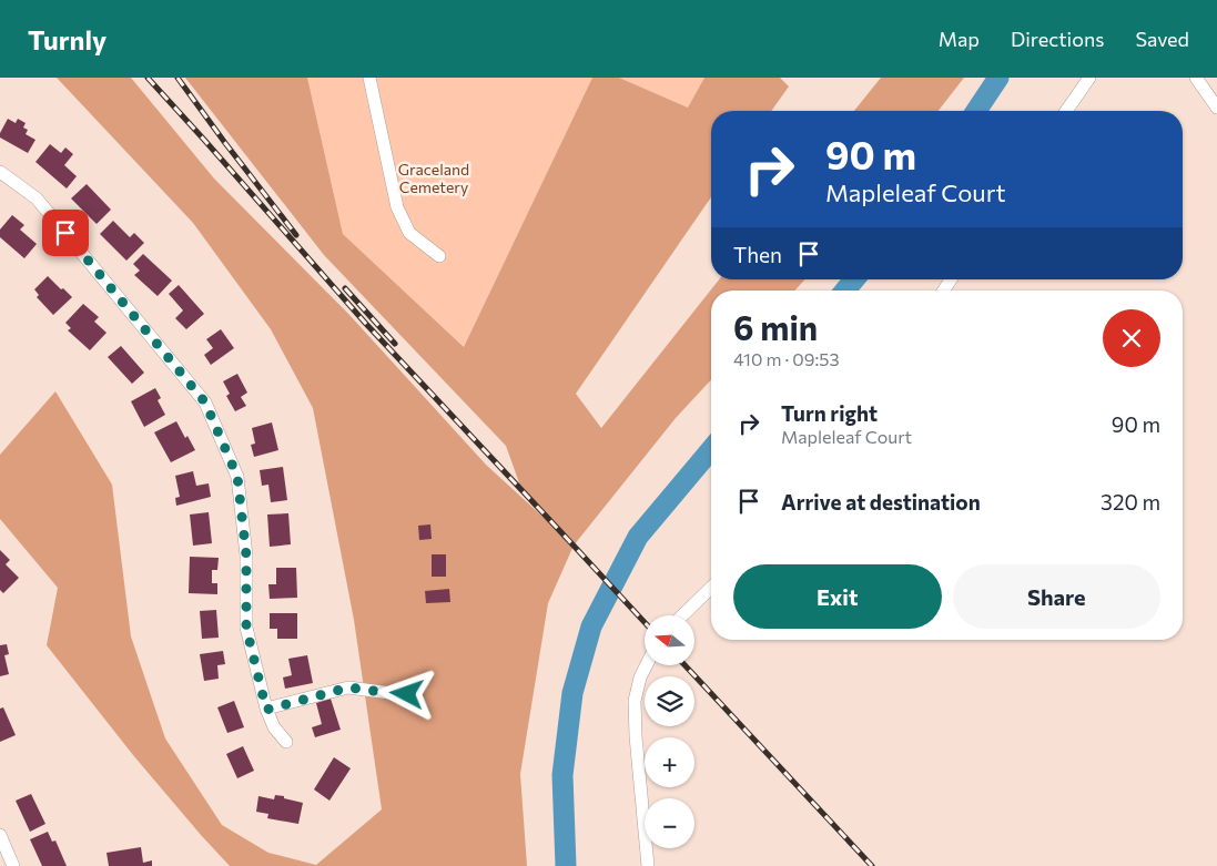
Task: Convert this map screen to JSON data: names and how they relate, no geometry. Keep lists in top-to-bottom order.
{
  "parks": ["Graceland Cemetery"],
  "north": "left",
  "page": {
    "header": "Turnly",
    "nav": ["Map", "Directions", "Saved"],
    "turn": ["90 m", "Mapleleaf Court"],
    "then": "Then",
    "heading": ["6 min", "410 m · 09:53"],
    "list": [
      {
        "name": "Turn right",
        "note": "Mapleleaf Court",
        "value": "90 m"
      },
      {
        "name": "Arrive at destination",
        "value": "320 m"
      }
    ],
    "buttons": ["Exit", "Share"],
    "map_buttons": ["+", "−"]
  }
}
